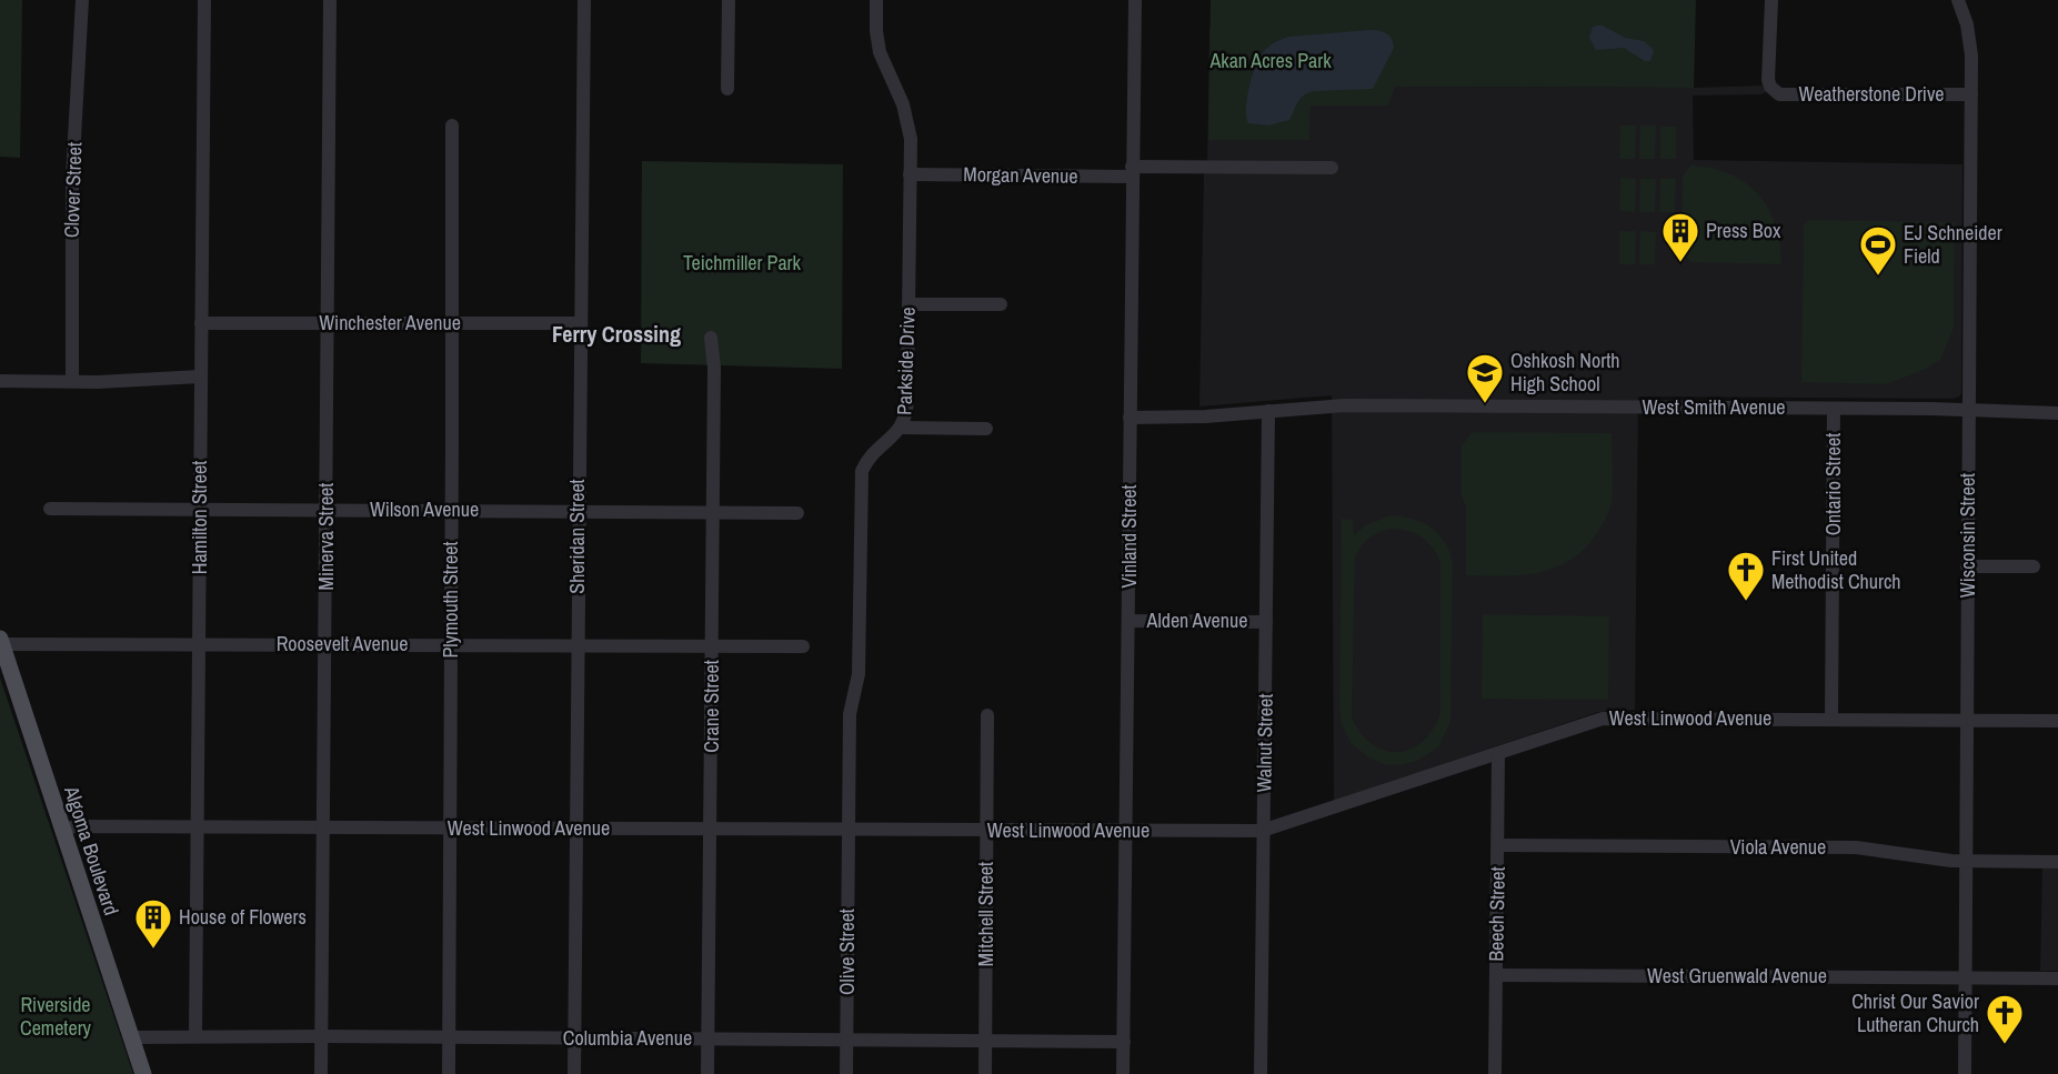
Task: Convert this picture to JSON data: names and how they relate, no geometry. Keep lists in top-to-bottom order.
{
  "streets": {
    "main road": ["Algoma Boulevard"],
    "street": [
      "Weatherstone Drive",
      "Morgan Avenue",
      "Clover Street",
      "Winchester Avenue",
      "Parkside Drive",
      "West Smith Avenue",
      "Ontario Street",
      "Wilson Avenue",
      "Hamilton Street",
      "Wisconsin Street",
      "Minerva Street",
      "Sheridan Street",
      "Vinland Street",
      "Plymouth Street",
      "Alden Avenue",
      "Roosevelt Avenue",
      "Crane Street",
      "West Linwood Avenue",
      "Walnut Street",
      "Viola Avenue",
      "Mitchell Street",
      "Beech Street",
      "Olive Street",
      "West Gruenwald Avenue",
      "Columbia Avenue"
    ]
  },
  "crossings": [
    ["Weatherstone Drive", "Wisconsin Street"],
    ["Morgan Avenue", "Parkside Drive"],
    ["Morgan Avenue", "Vinland Street"],
    ["Winchester Avenue", "Hamilton Street"],
    ["Winchester Avenue", "Minerva Street"],
    ["Winchester Avenue", "Sheridan Street"],
    ["Winchester Avenue", "Plymouth Street"],
    ["Parkside Drive", "West Linwood Avenue"],
    ["Parkside Drive", "Olive Street"],
    ["West Smith Avenue", "Ontario Street"],
    ["West Smith Avenue", "Wisconsin Street"],
    ["West Smith Avenue", "Vinland Street"],
    ["West Smith Avenue", "Walnut Street"],
    ["Ontario Street", "West Linwood Avenue"],
    ["Wilson Avenue", "Hamilton Street"],
    ["Wilson Avenue", "Minerva Street"],
    ["Wilson Avenue", "Sheridan Street"],
    ["Wilson Avenue", "Plymouth Street"],
    ["Wilson Avenue", "Crane Street"],
    ["Hamilton Street", "Roosevelt Avenue"],
    ["Hamilton Street", "West Linwood Avenue"],
    ["Hamilton Street", "Columbia Avenue"],
    ["Wisconsin Street", "West Linwood Avenue"],
    ["Wisconsin Street", "Viola Avenue"],
    ["Wisconsin Street", "West Gruenwald Avenue"],
    ["Minerva Street", "Roosevelt Avenue"],
    ["Minerva Street", "West Linwood Avenue"],
    ["Minerva Street", "Columbia Avenue"],
    ["Sheridan Street", "Roosevelt Avenue"],
    ["Sheridan Street", "West Linwood Avenue"],
    ["Sheridan Street", "Columbia Avenue"],
    ["Vinland Street", "Alden Avenue"],
    ["Vinland Street", "West Linwood Avenue"],
    ["Vinland Street", "Columbia Avenue"],
    ["Plymouth Street", "Roosevelt Avenue"],
    ["Plymouth Street", "West Linwood Avenue"],
    ["Plymouth Street", "Columbia Avenue"],
    ["Alden Avenue", "Walnut Street"],
    ["Roosevelt Avenue", "Crane Street"],
    ["Roosevelt Avenue", "Algoma Boulevard"],
    ["Crane Street", "West Linwood Avenue"],
    ["Crane Street", "Columbia Avenue"],
    ["West Linwood Avenue", "Walnut Street"],
    ["West Linwood Avenue", "Algoma Boulevard"],
    ["West Linwood Avenue", "Mitchell Street"],
    ["West Linwood Avenue", "Beech Street"],
    ["West Linwood Avenue", "Olive Street"],
    ["Viola Avenue", "Beech Street"],
    ["Algoma Boulevard", "Columbia Avenue"],
    ["Mitchell Street", "Columbia Avenue"],
    ["Beech Street", "West Gruenwald Avenue"],
    ["Olive Street", "Columbia Avenue"]
  ],
  "districts": ["Ferry Crossing"],
  "parks": ["Akan Acres Park", "Teichmiller Park", "Riverside Cemetery"],
  "places": {
    "building": ["Press Box", "House of Flowers"],
    "sports": ["EJ Schneider Field"],
    "school or university": ["Oshkosh North High School"],
    "church": ["First United Methodist Church", "Christ Our Savior Lutheran Church"]
  }
}
